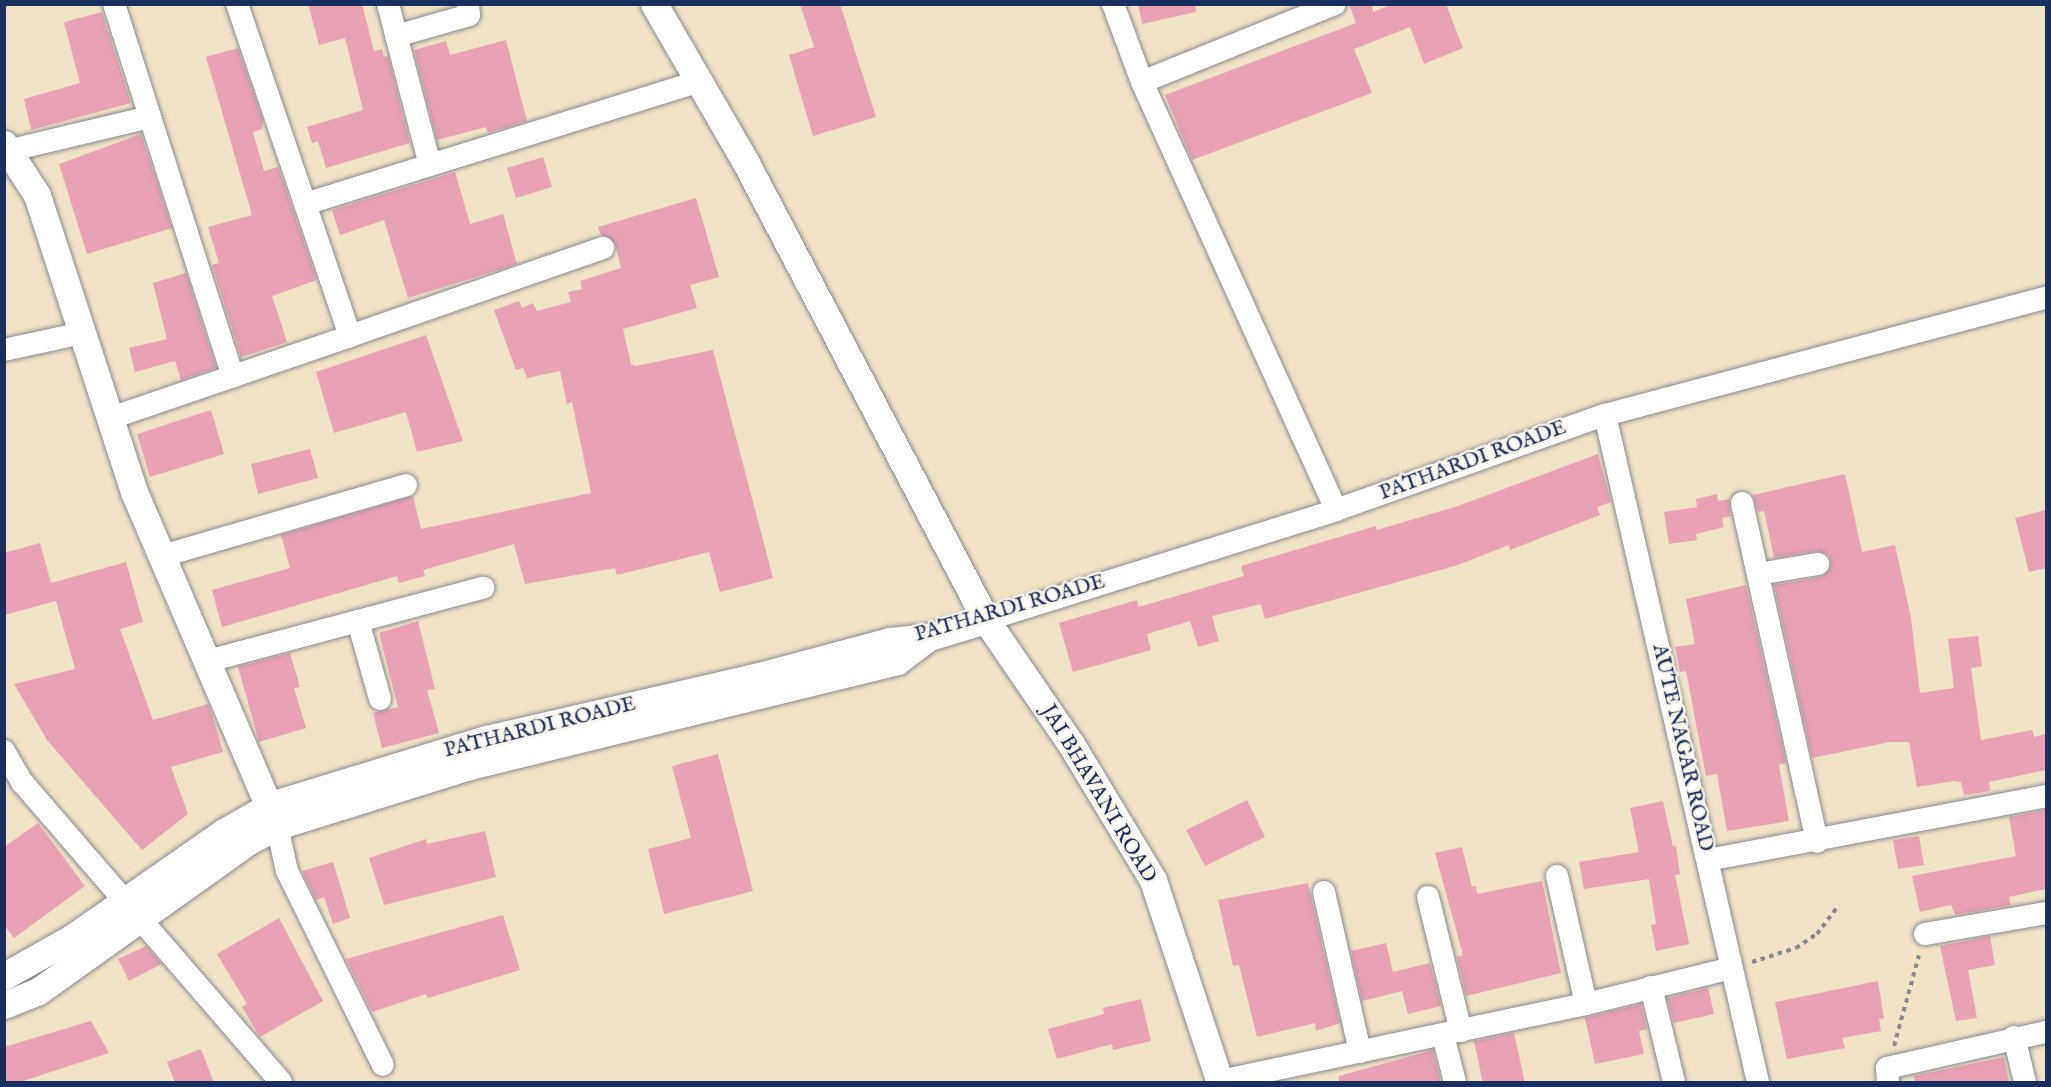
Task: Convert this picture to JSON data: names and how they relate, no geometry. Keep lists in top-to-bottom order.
{
  "streets": {
    "street": ["PATHARDI ROADE", "AUTE NAGAR ROAD", "JAI BHAVANI ROAD"]
  },
  "crossings": [
    ["PATHARDI ROADE", "AUTE NAGAR ROAD"],
    ["PATHARDI ROADE", "JAI BHAVANI ROAD"]
  ]
}
